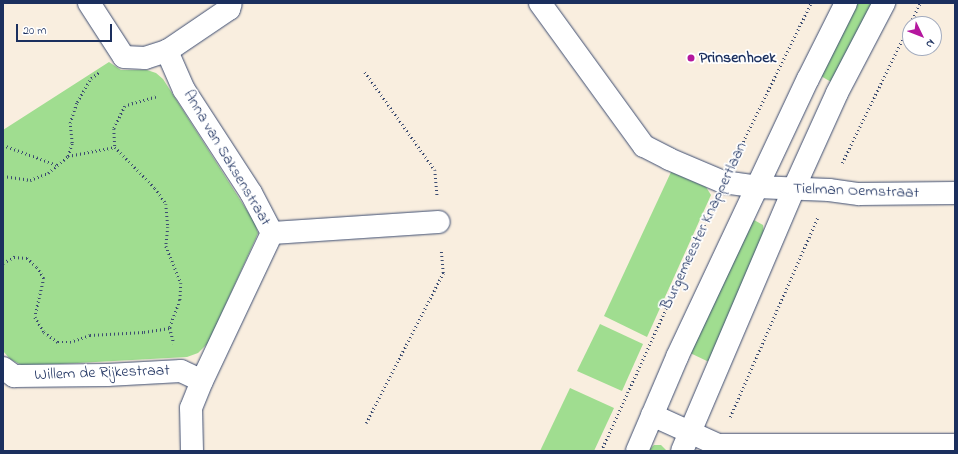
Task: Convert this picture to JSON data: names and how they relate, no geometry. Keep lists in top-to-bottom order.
{
  "streets": {
    "street": [
      "Anna van Saksenstraat",
      "Tielman Oemstraat",
      "Burgemeester Knappertlaan",
      "Willem de Rijkestraat"
    ]
  },
  "crossings": [
    ["Anna van Saksenstraat", "Willem de Rijkestraat"],
    ["Tielman Oemstraat", "Burgemeester Knappertlaan"]
  ],
  "places": ["Prinsenhoek"],
  "scale_bar": "20 m",
  "north": "bottom right"
}
